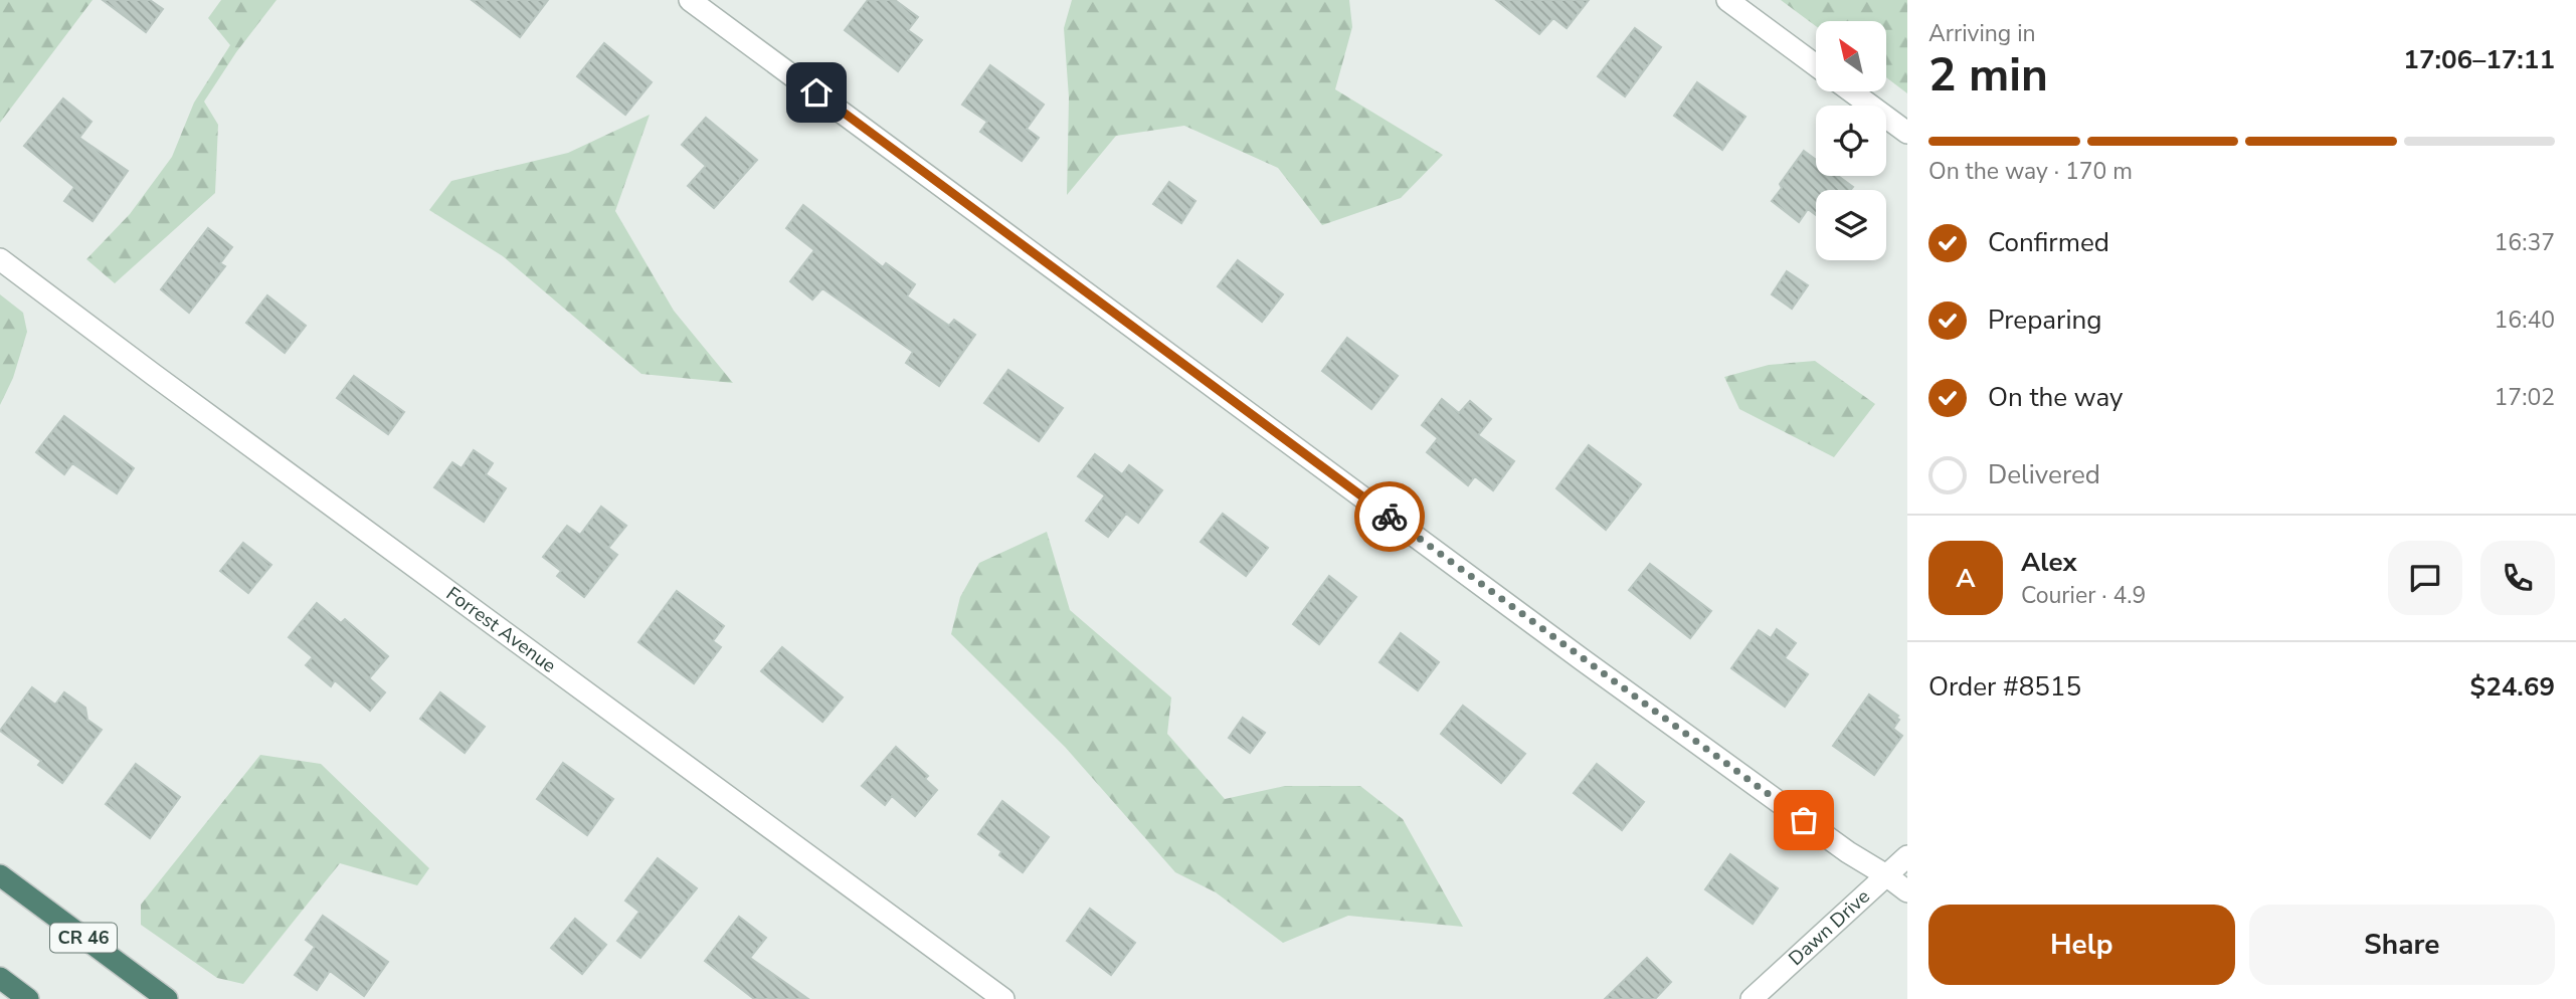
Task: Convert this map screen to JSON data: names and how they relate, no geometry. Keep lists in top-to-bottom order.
{
  "streets": {
    "highway": ["CR 46"],
    "street": ["Forrest Avenue", "Dawn Drive"]
  },
  "north": "top left",
  "page": {
    "heading": ["2 min", "Arriving in", "17:06–17:11"],
    "panel": [
      "Alex",
      "Courier · 4.9",
      "Order #8515",
      "$24.69"
    ],
    "bar": "On the way · 170 m",
    "list": [
      ["Confirmed", "16:37"],
      ["Preparing", "16:40"],
      ["On the way", "17:02"],
      "Delivered"
    ],
    "round": "A",
    "buttons": ["Help", "Share"]
  }
}
